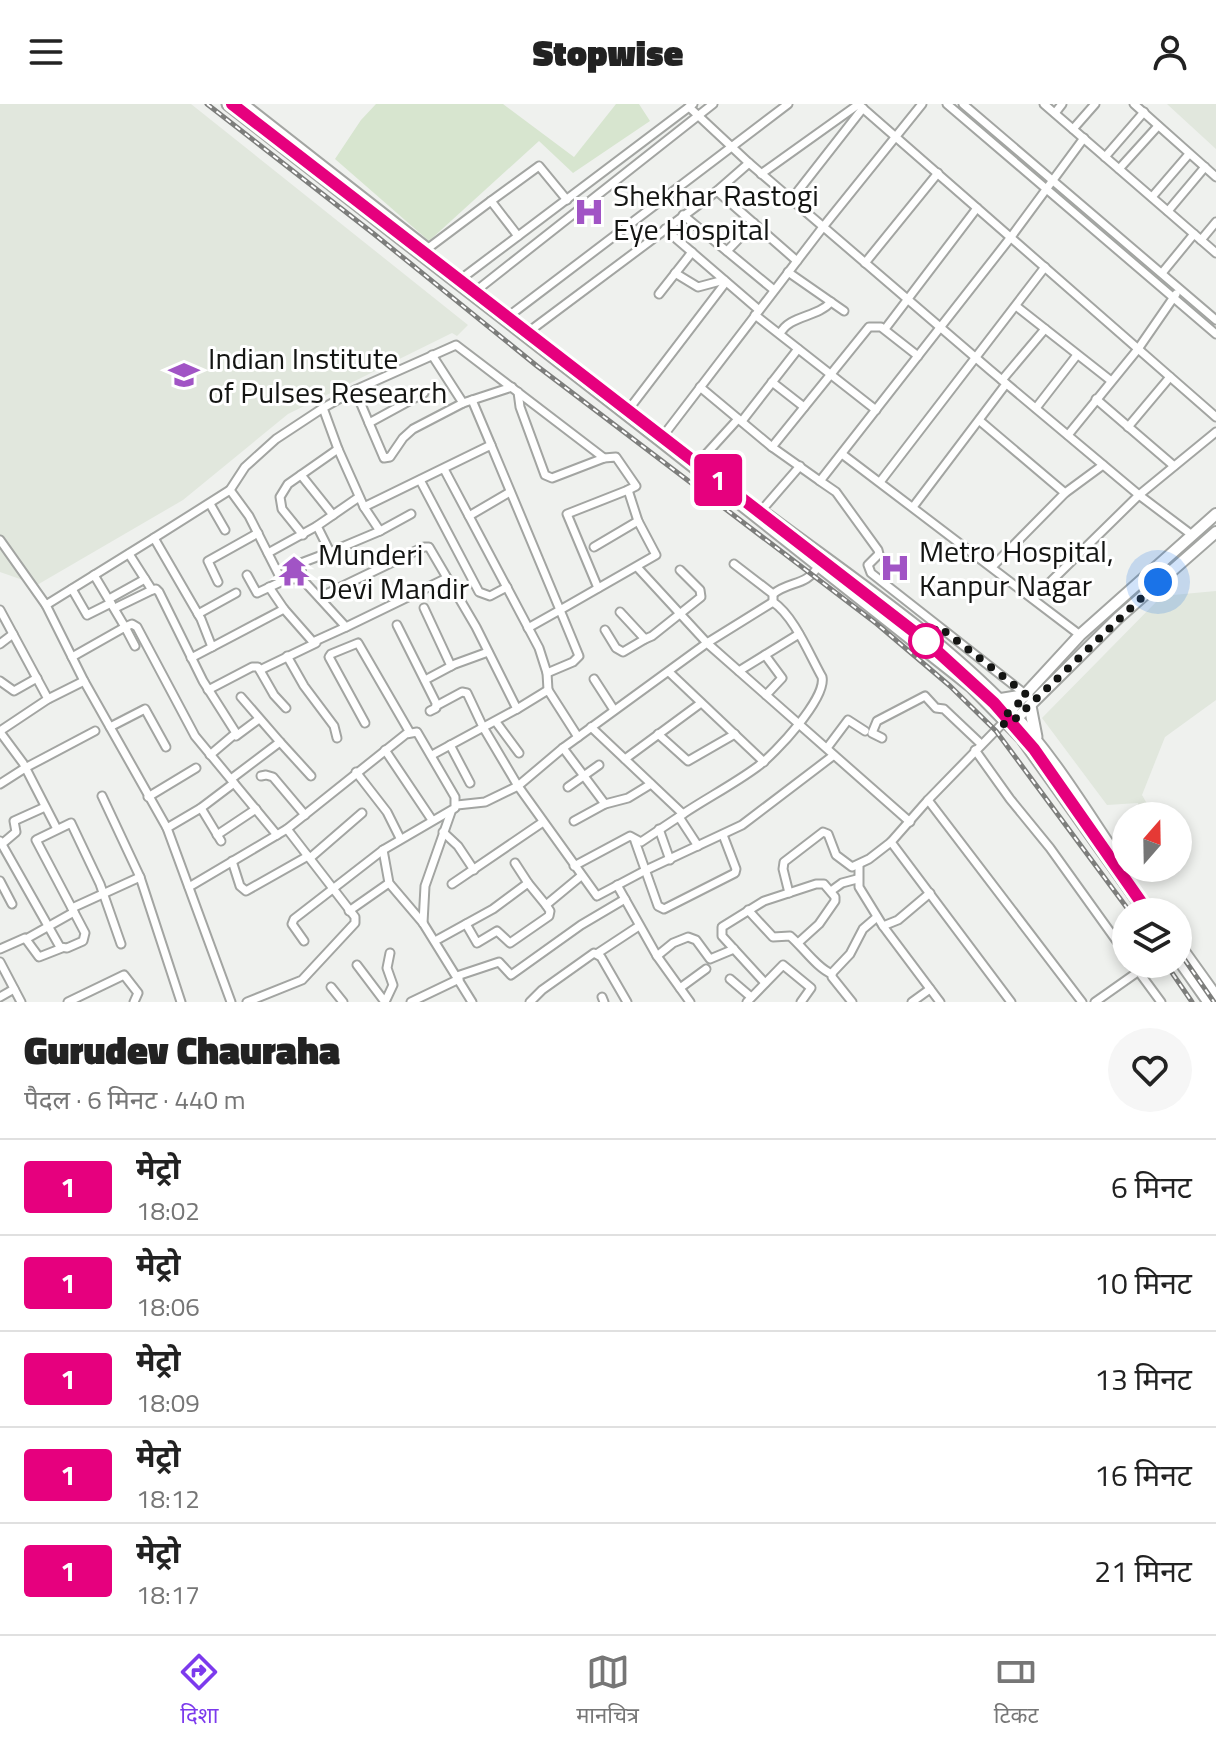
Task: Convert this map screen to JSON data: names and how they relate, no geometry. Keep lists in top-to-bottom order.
{
  "places": {
    "hospital": ["Shekhar Rastogi Eye Hospital", "Metro Hospital, Kanpur Nagar"],
    "school or university": ["Indian Institute of Pulses Research"],
    "temple": ["Munderi Devi Mandir"]
  },
  "lines": ["metro line 1"],
  "north": "top",
  "page": {
    "header": "Stopwise",
    "on_map": "1",
    "heading": ["Gurudev Chauraha", "पैदल · 6 मिनट · 440 m"],
    "list": [
      {
        "mark": "1",
        "name": "मेट्रो",
        "note": "18:02",
        "value": "6 मिनट"
      },
      {
        "mark": "1",
        "name": "मेट्रो",
        "note": "18:06",
        "value": "10 मिनट"
      },
      {
        "mark": "1",
        "name": "मेट्रो",
        "note": "18:09",
        "value": "13 मिनट"
      },
      {
        "mark": "1",
        "name": "मेट्रो",
        "note": "18:12",
        "value": "16 मिनट"
      },
      {
        "mark": "1",
        "name": "मेट्रो",
        "note": "18:17",
        "value": "21 मिनट"
      }
    ],
    "tabs": ["दिशा", "मानचित्र", "टिकट"]
  }
}
